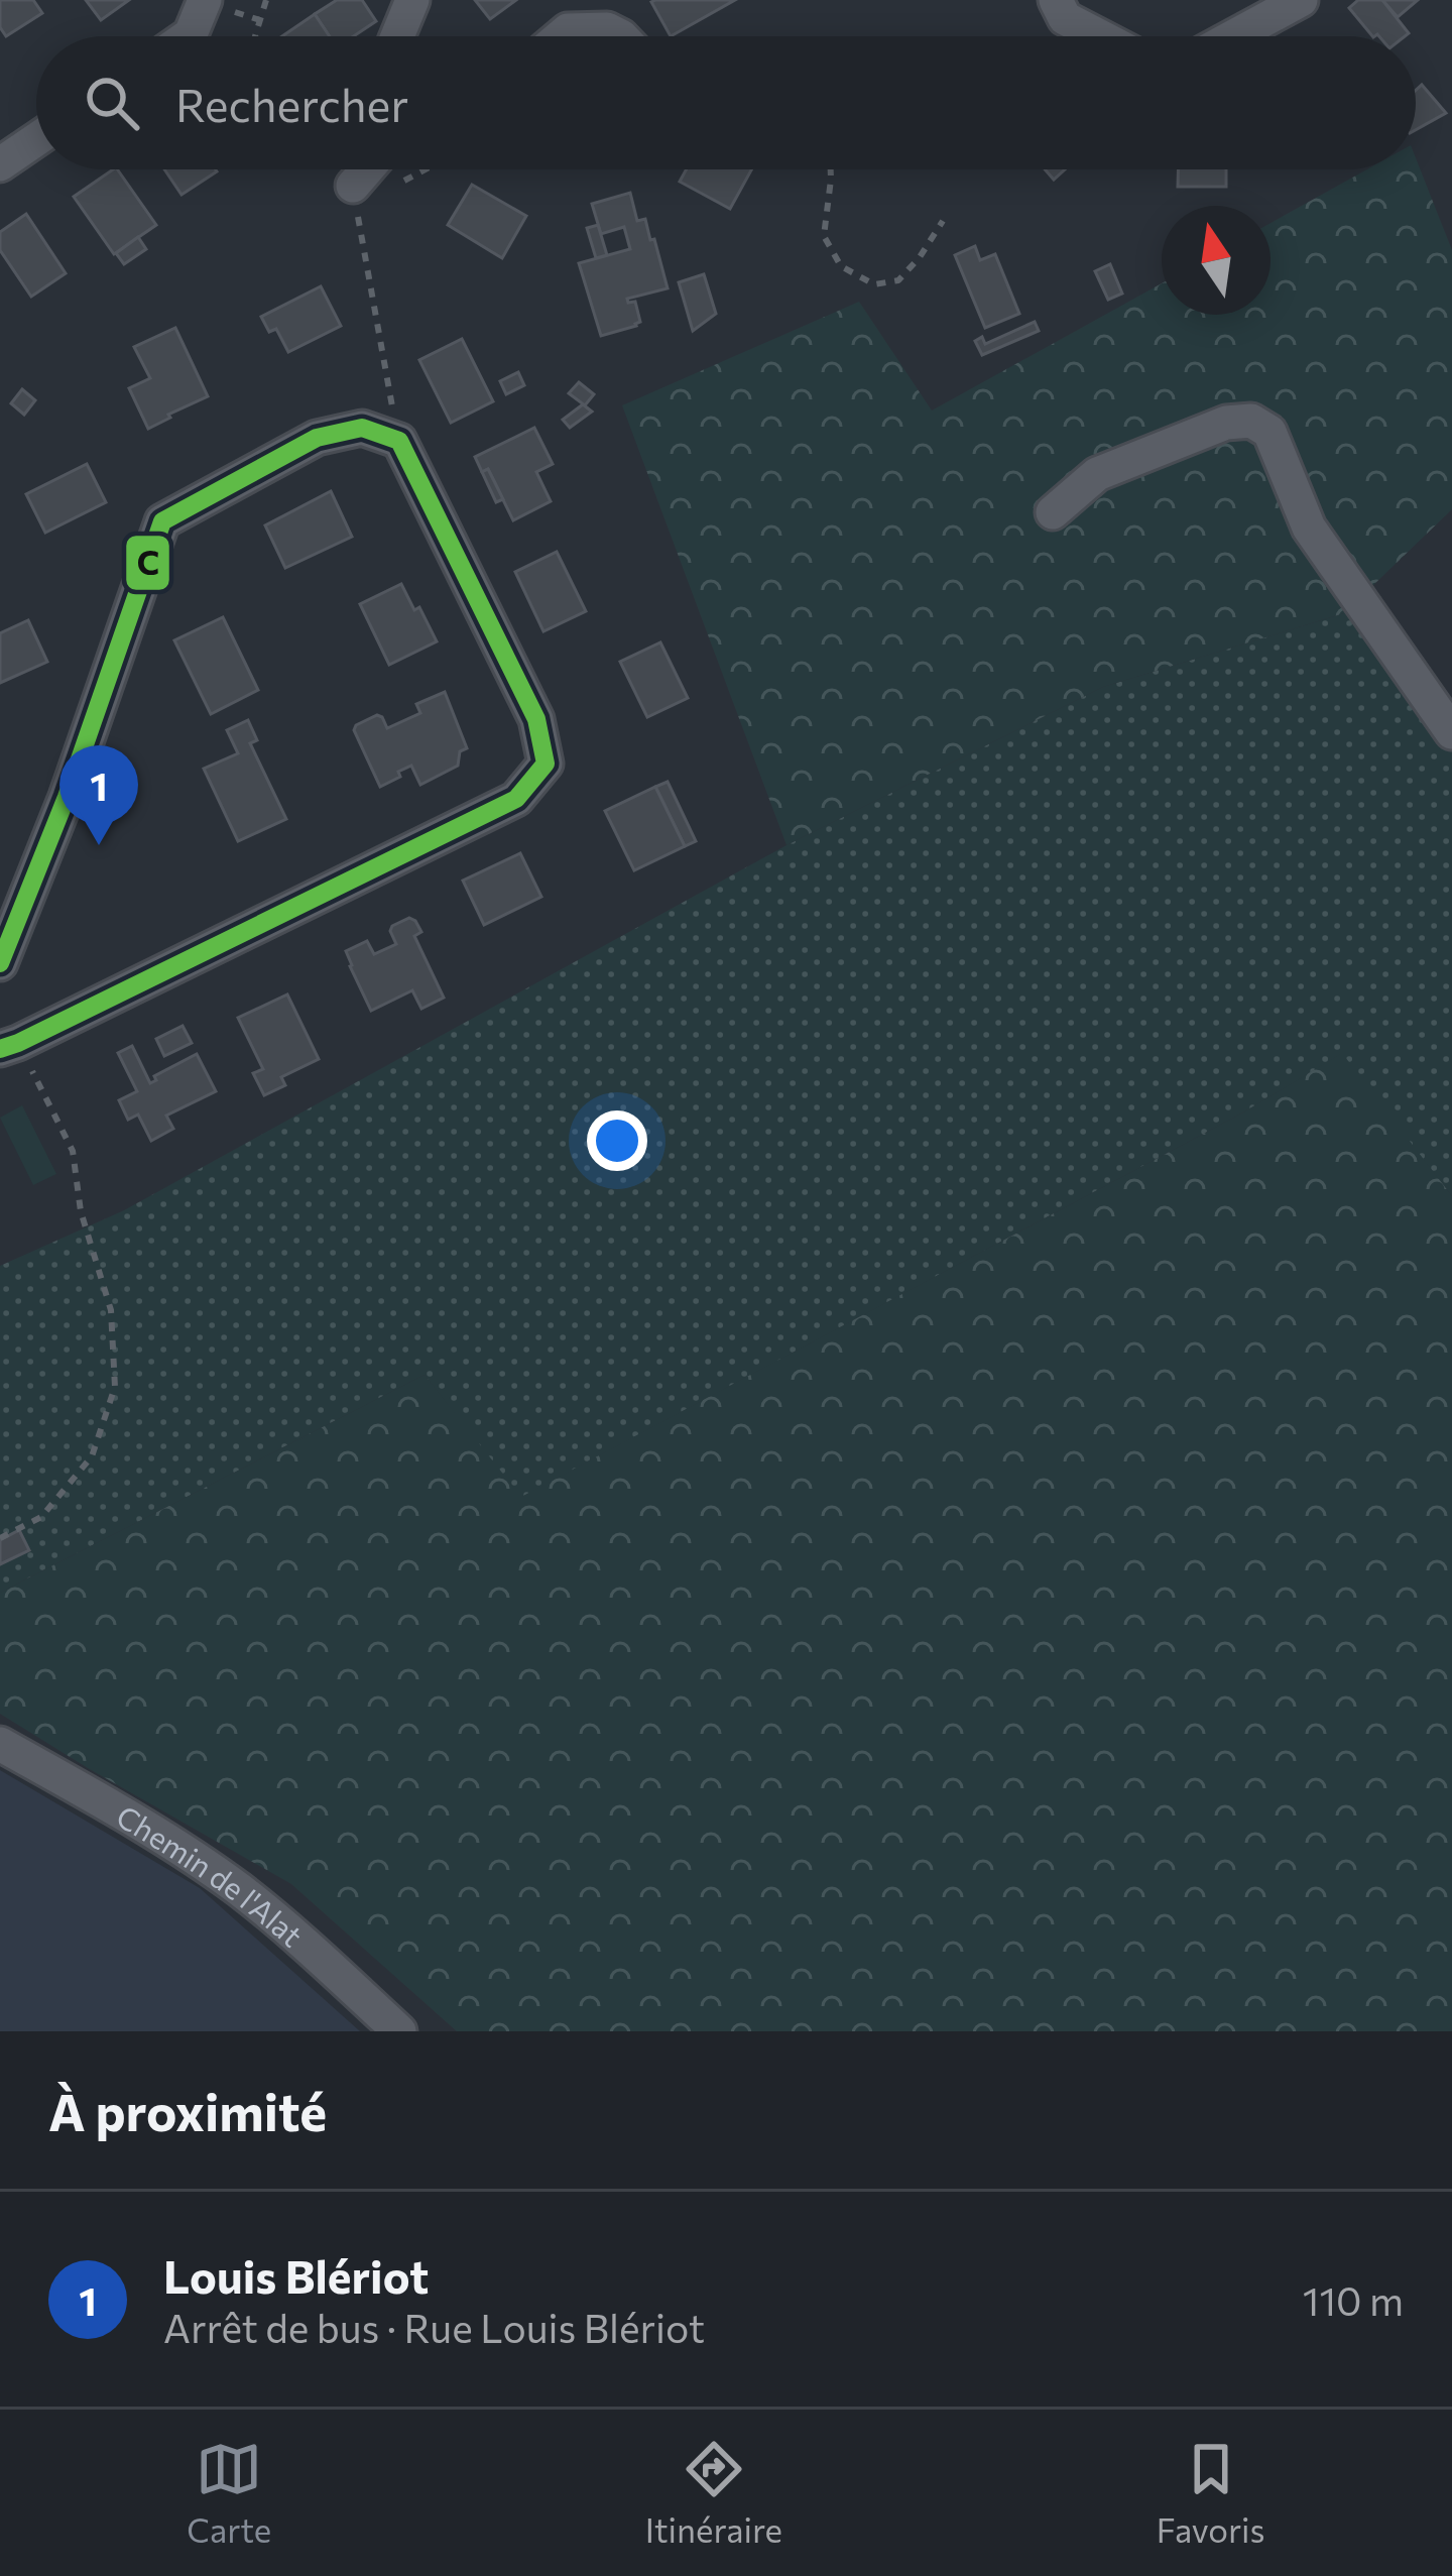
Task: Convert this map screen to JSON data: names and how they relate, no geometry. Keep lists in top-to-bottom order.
{
  "streets": {
    "street": ["Chemin de l'Alat"]
  },
  "lines": ["transit line C"],
  "north": "top",
  "page": {
    "search": "Rechercher",
    "pins": "1",
    "heading": "À proximité",
    "list": [
      {
        "mark": "1",
        "name": "Louis Blériot",
        "note": "Arrêt de bus · Rue Louis Blériot",
        "value": "110 m"
      }
    ],
    "nav": ["Carte", "Itinéraire", "Favoris"]
  }
}
